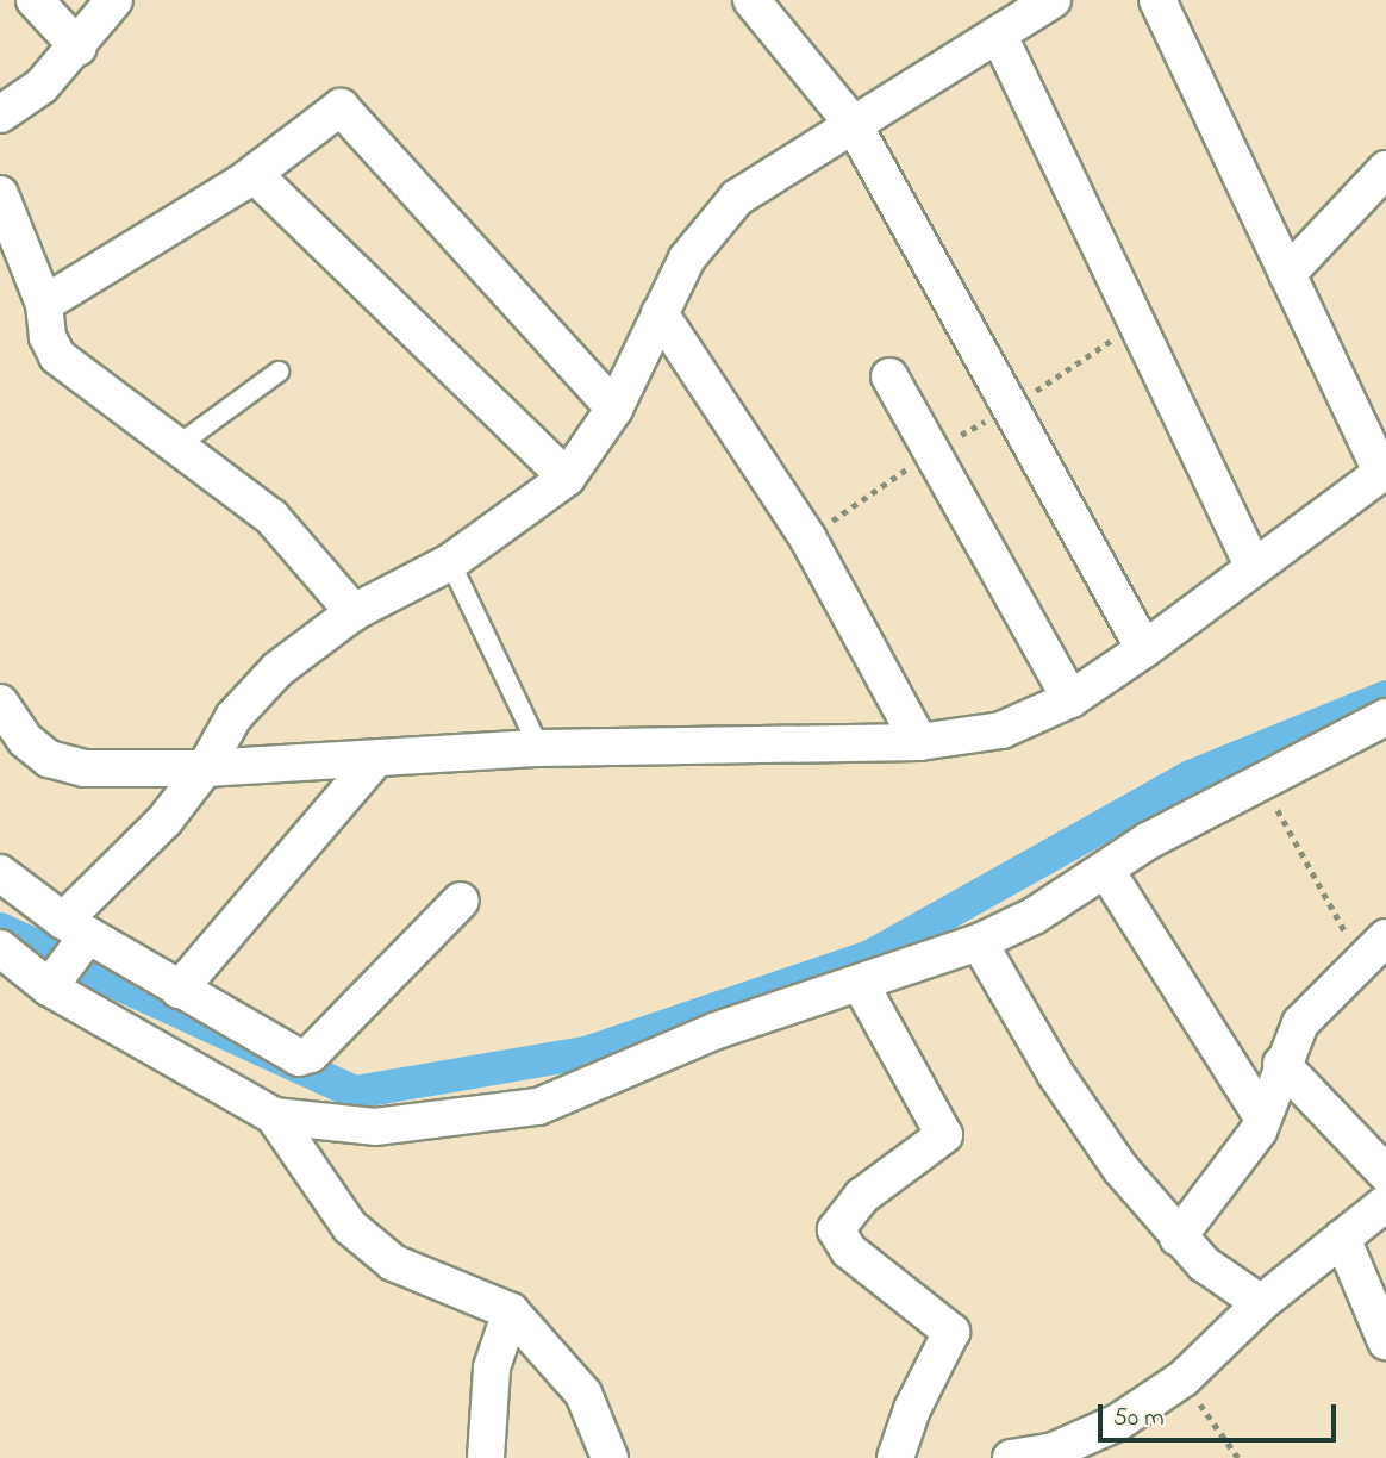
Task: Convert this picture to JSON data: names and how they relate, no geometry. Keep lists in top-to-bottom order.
{
  "scale_bar": "50 m"
}
